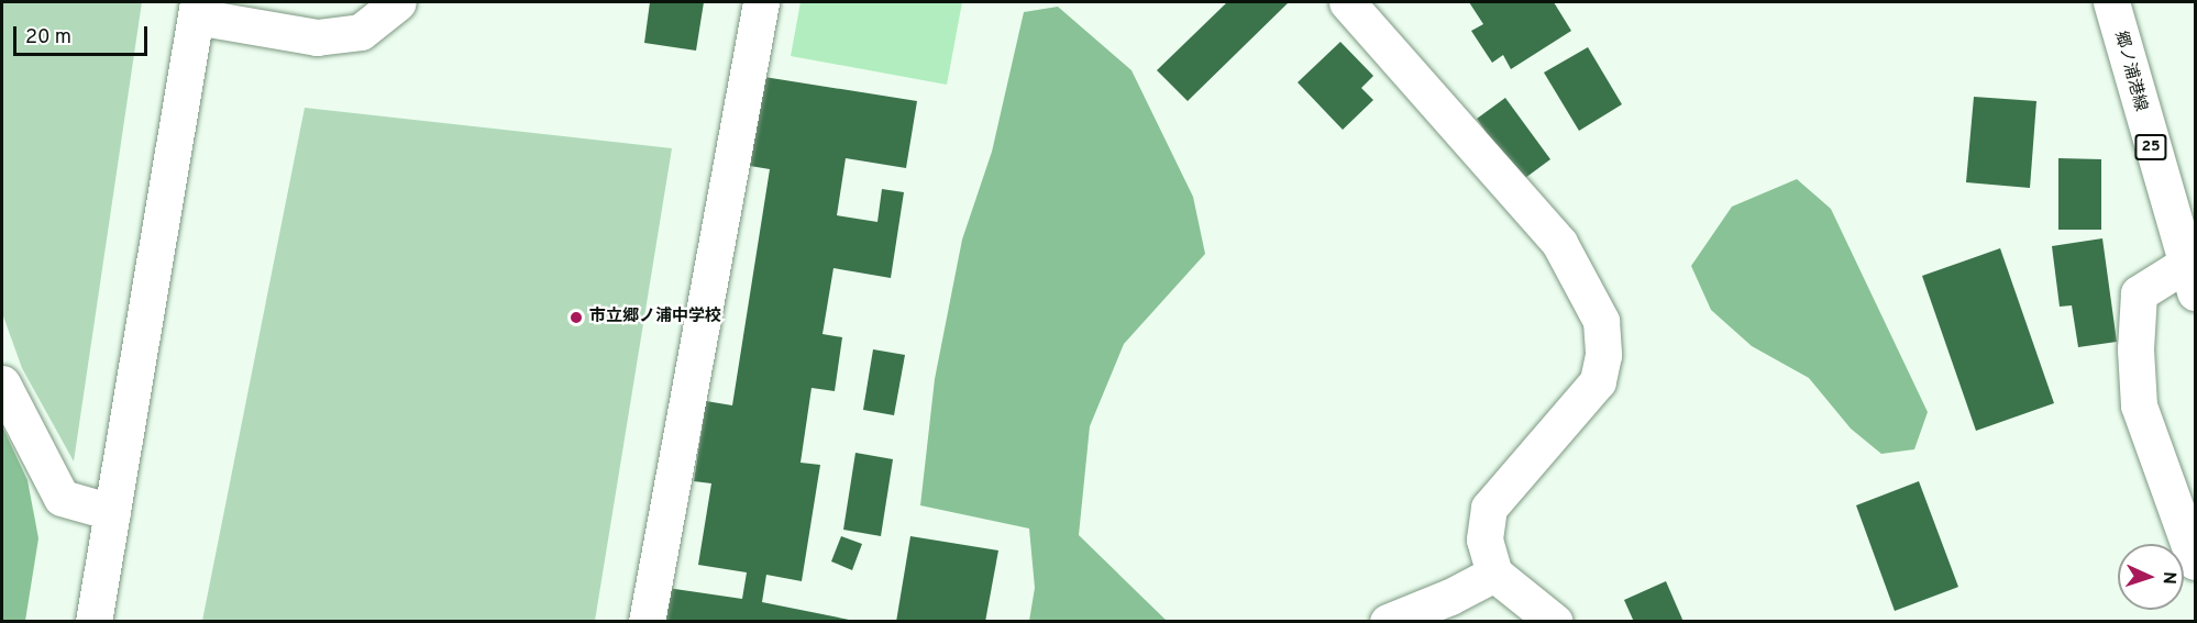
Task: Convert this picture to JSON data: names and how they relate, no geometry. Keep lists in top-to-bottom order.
{
  "streets": {
    "street": ["郷ノ浦港線", "25"]
  },
  "places": ["市立郷ノ浦中学校"],
  "scale_bar": "20 m",
  "north": "right"
}
